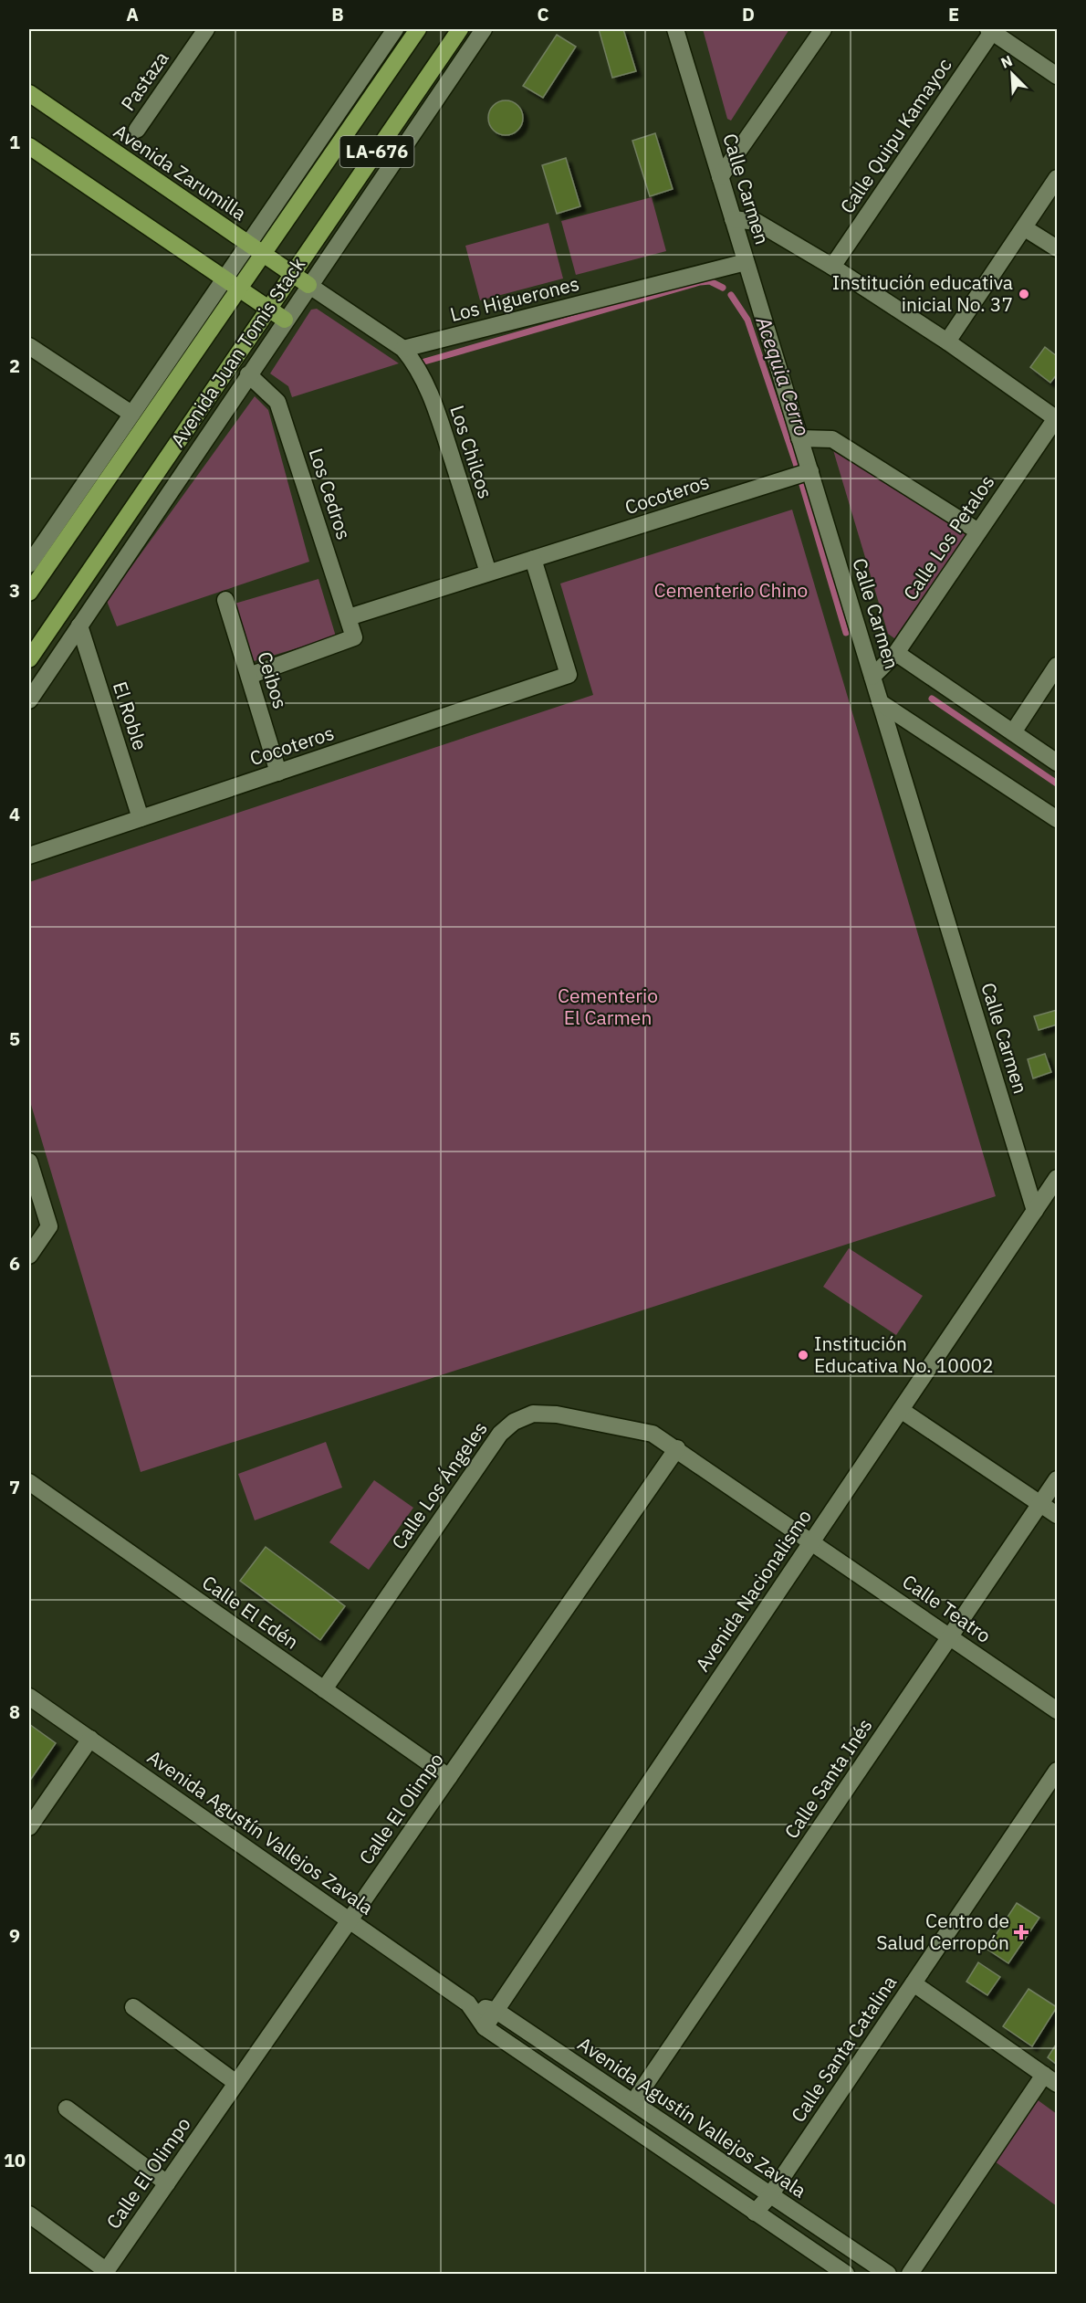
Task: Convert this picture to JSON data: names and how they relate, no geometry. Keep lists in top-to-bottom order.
{
  "streets": {
    "main road": ["LA-676", "Avenida Zarumilla", "Avenida Juan Tomis Stack"],
    "street": [
      "Pastaza",
      "Calle Quipu Kamayoc",
      "Calle Carmen",
      "Los Higuerones",
      "Los Chilcos",
      "Los Cedros",
      "Cocoteros",
      "Calle Los Petalos",
      "Ceibos",
      "El Roble",
      "Calle Los Ángeles",
      "Avenida Nacionalismo",
      "Calle Teatro",
      "Calle El Edén",
      "Calle Santa Inés",
      "Calle El Olimpo",
      "Avenida Agustín Vallejos Zavala",
      "Calle Santa Catalina"
    ]
  },
  "crossings": [
    ["LA-676", "Avenida Zarumilla"],
    ["Avenida Zarumilla", "Avenida Juan Tomis Stack"],
    ["Calle Carmen", "Los Higuerones"],
    ["Calle Carmen", "Cocoteros"],
    ["Calle Carmen", "Calle Los Petalos"],
    ["Calle Carmen", "Avenida Nacionalismo"],
    ["Los Higuerones", "Los Chilcos"],
    ["Avenida Juan Tomis Stack", "Los Cedros"],
    ["Avenida Juan Tomis Stack", "El Roble"],
    ["Los Chilcos", "Cocoteros"],
    ["Los Cedros", "Cocoteros"],
    ["Los Cedros", "Ceibos"],
    ["Cocoteros", "Ceibos"],
    ["Cocoteros", "El Roble"],
    ["Calle Los Ángeles", "Avenida Nacionalismo"],
    ["Calle Los Ángeles", "Calle Teatro"],
    ["Calle Los Ángeles", "Calle El Edén"],
    ["Calle Los Ángeles", "Calle El Olimpo"],
    ["Avenida Nacionalismo", "Calle Teatro"],
    ["Avenida Nacionalismo", "Avenida Agustín Vallejos Zavala"],
    ["Calle Teatro", "Calle Santa Inés"],
    ["Calle El Edén", "Calle El Olimpo"],
    ["Calle Santa Inés", "Avenida Agustín Vallejos Zavala"],
    ["Calle El Olimpo", "Avenida Agustín Vallejos Zavala"],
    ["Avenida Agustín Vallejos Zavala", "Calle Santa Catalina"]
  ],
  "water": ["Acequia Cerro"],
  "parks": ["Cementerio Chino", "Cementerio El Carmen"],
  "places": {
    "other": ["Institución educativa inicial No. 37", "Institución Educativa No. 10002"],
    "health": ["Centro de Salud Cerropón"]
  },
  "north": "top left",
  "grid": {
    "columns": [
      "A",
      "B",
      "C",
      "D",
      "E"
    ],
    "rows": [
      "1",
      "2",
      "3",
      "4",
      "5",
      "6",
      "7",
      "8",
      "9",
      "10"
    ]
  }
}
